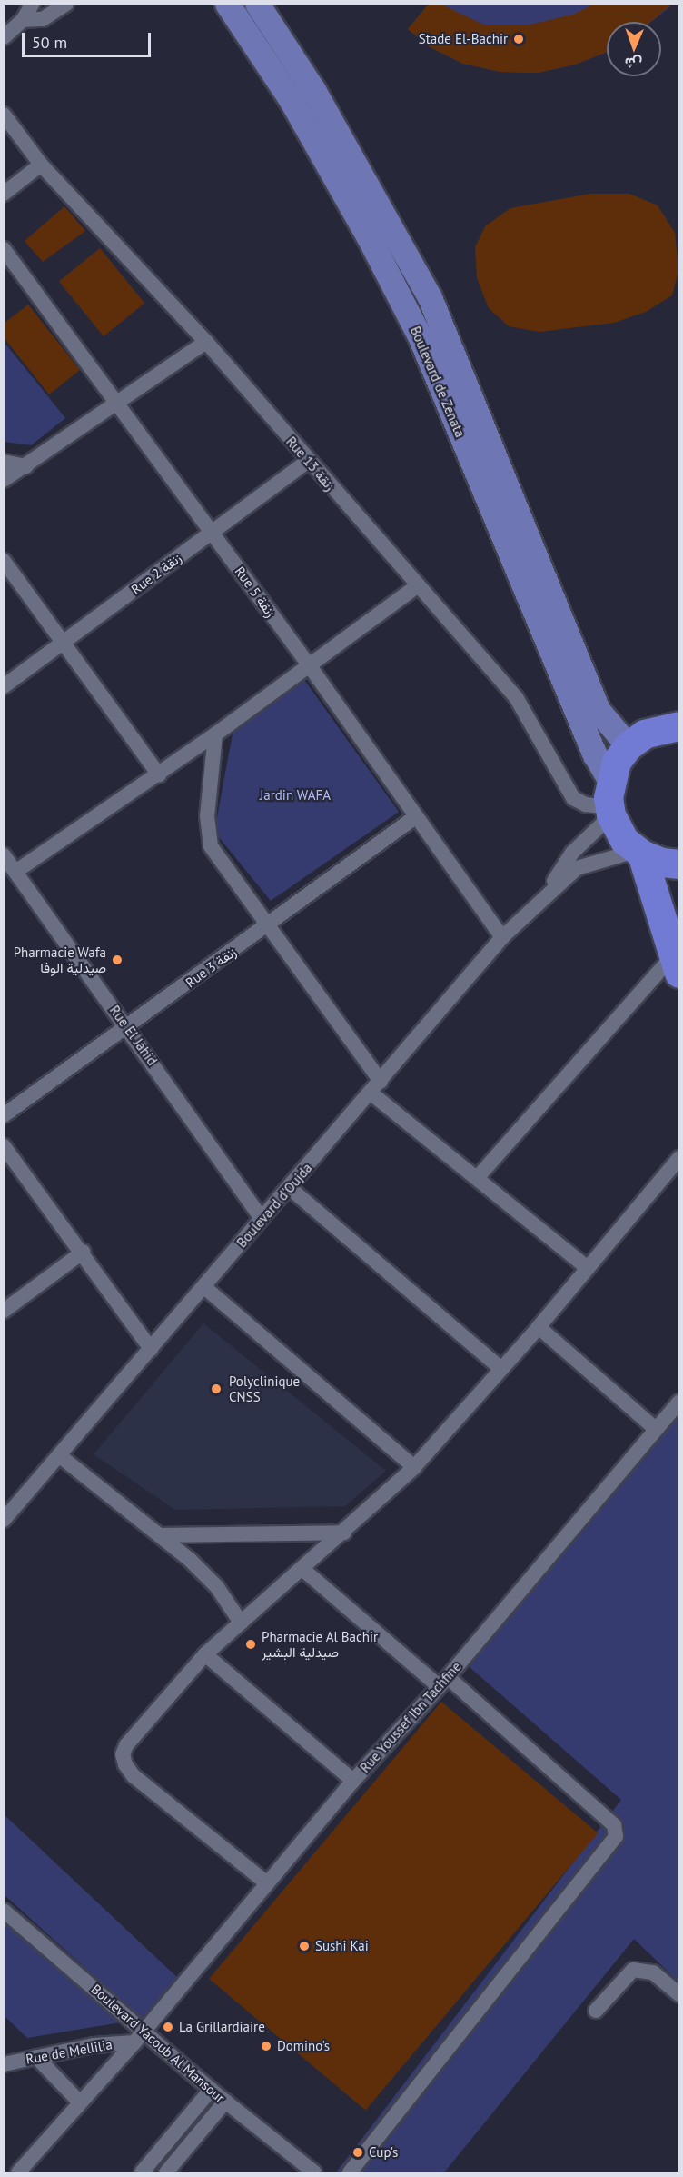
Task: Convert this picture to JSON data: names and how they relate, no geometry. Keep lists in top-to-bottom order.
{
  "streets": {
    "main road": ["Boulevard de Zenata"],
    "street": [
      "Rue 13 زنقة",
      "Rue 2 زنقة",
      "Rue 5 زنقة",
      "Rue 3 زنقة",
      "Rue El Jahid",
      "Boulevard d'Oujda",
      "Rue Youssef Ibn Tachfine",
      "Boulevard Yacoub Al Mansour",
      "Rue de Mellilia"
    ]
  },
  "crossings": [
    ["Boulevard de Zenata", "Rue 13 زنقة"],
    ["Boulevard de Zenata", "Boulevard d'Oujda"],
    ["Rue 13 زنقة", "Rue 2 زنقة"],
    ["Rue 13 زنقة", "Boulevard d'Oujda"],
    ["Rue 2 زنقة", "Rue 5 زنقة"],
    ["Rue 5 زنقة", "Rue 3 زنقة"],
    ["Rue 5 زنقة", "Boulevard d'Oujda"],
    ["Rue 3 زنقة", "Rue El Jahid"],
    ["Rue El Jahid", "Boulevard d'Oujda"],
    ["Rue Youssef Ibn Tachfine", "Boulevard Yacoub Al Mansour"],
    ["Rue Youssef Ibn Tachfine", "Rue de Mellilia"],
    ["Boulevard Yacoub Al Mansour", "Rue de Mellilia"]
  ],
  "parks": ["Jardin WAFA"],
  "places": [
    "Stade El-Bachir",
    "Pharmacie Wafa صيدلية الوفا",
    "Polyclinique CNSS",
    "Pharmacie Al Bachir صيدلية البشير",
    "Sushi Kai",
    "La Grillardiaire",
    "Domino's",
    "Cup's"
  ],
  "scale_bar": "50 m",
  "north": "bottom"
}
